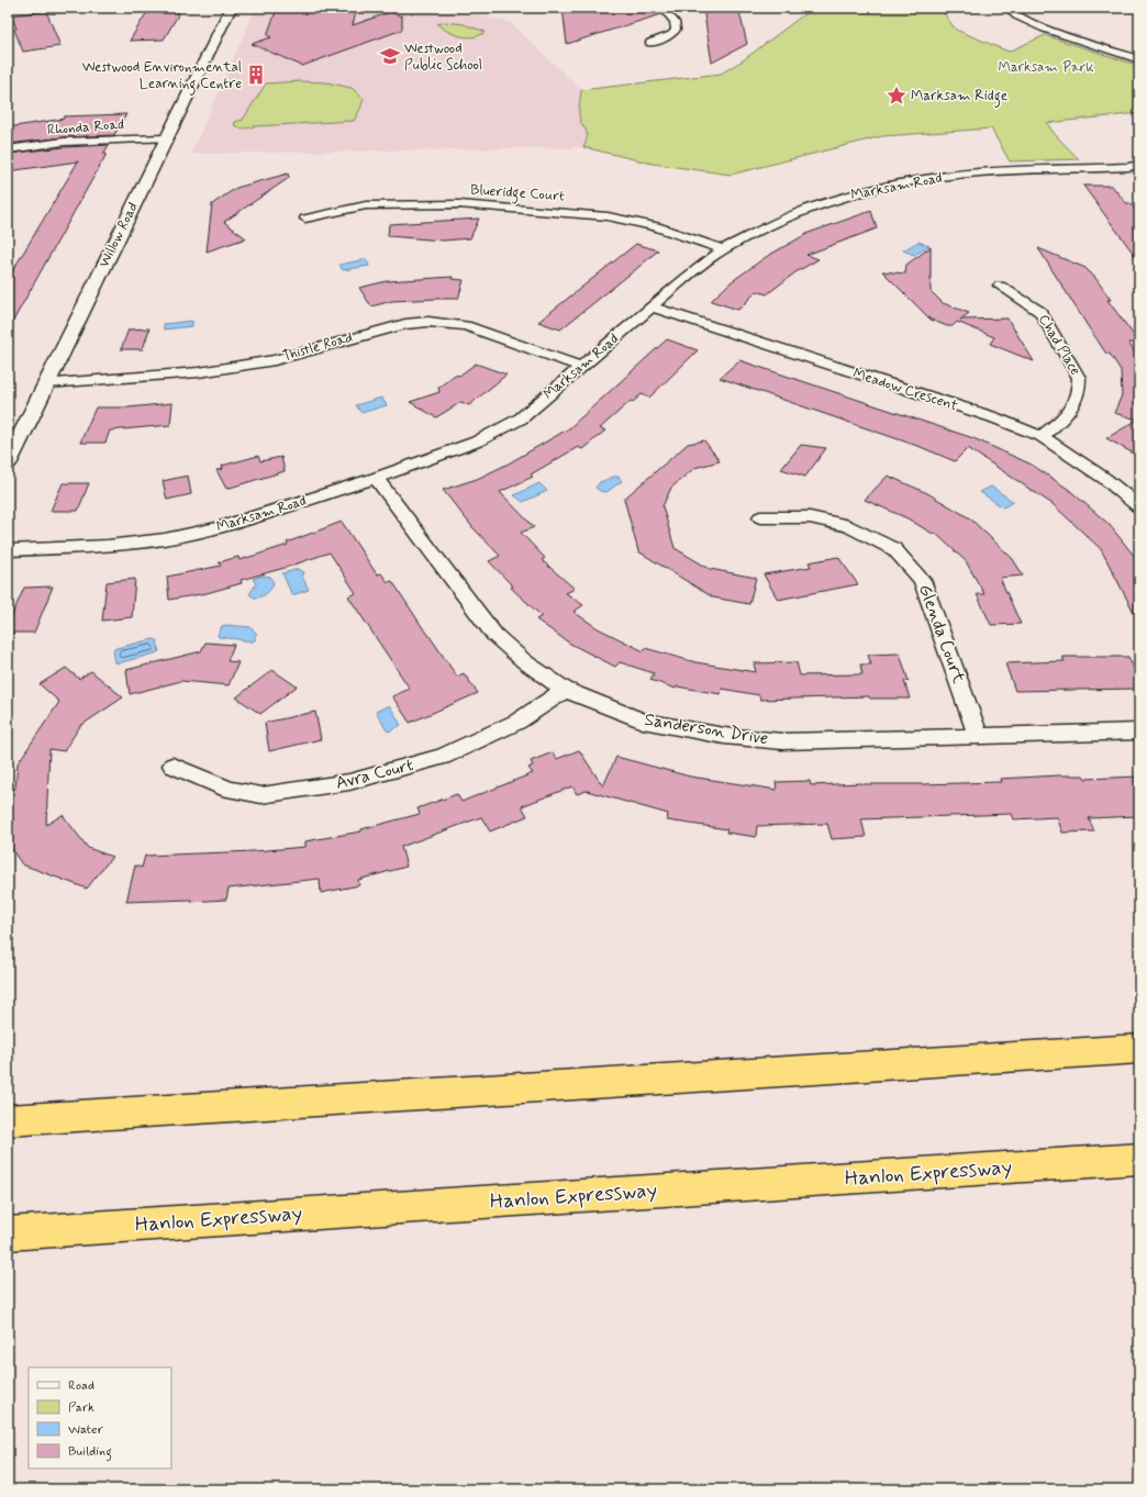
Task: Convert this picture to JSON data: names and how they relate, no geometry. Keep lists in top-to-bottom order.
{
  "streets": {
    "highway": ["Hanlon Expressway"],
    "main road": ["Willow Road"],
    "street": [
      "Rhonda Road",
      "Marksam Road",
      "Blueridge Court",
      "Chad Place",
      "Thistle Road",
      "Meadow Crescent",
      "Glenda Court",
      "Sanderson Drive",
      "Avra Court"
    ]
  },
  "crossings": [
    ["Rhonda Road", "Willow Road"],
    ["Marksam Road", "Blueridge Court"],
    ["Marksam Road", "Thistle Road"],
    ["Marksam Road", "Meadow Crescent"],
    ["Marksam Road", "Sanderson Drive"],
    ["Willow Road", "Thistle Road"],
    ["Chad Place", "Meadow Crescent"],
    ["Glenda Court", "Sanderson Drive"],
    ["Sanderson Drive", "Avra Court"]
  ],
  "parks": ["Marksam Park"],
  "places": {
    "school or university": ["Westwood Public School"],
    "building": ["Westwood Environmental Learning Centre"],
    "place": ["Marksam Ridge"]
  },
  "legend": [
    "Road",
    "Park",
    "Water",
    "Building"
  ]
}
